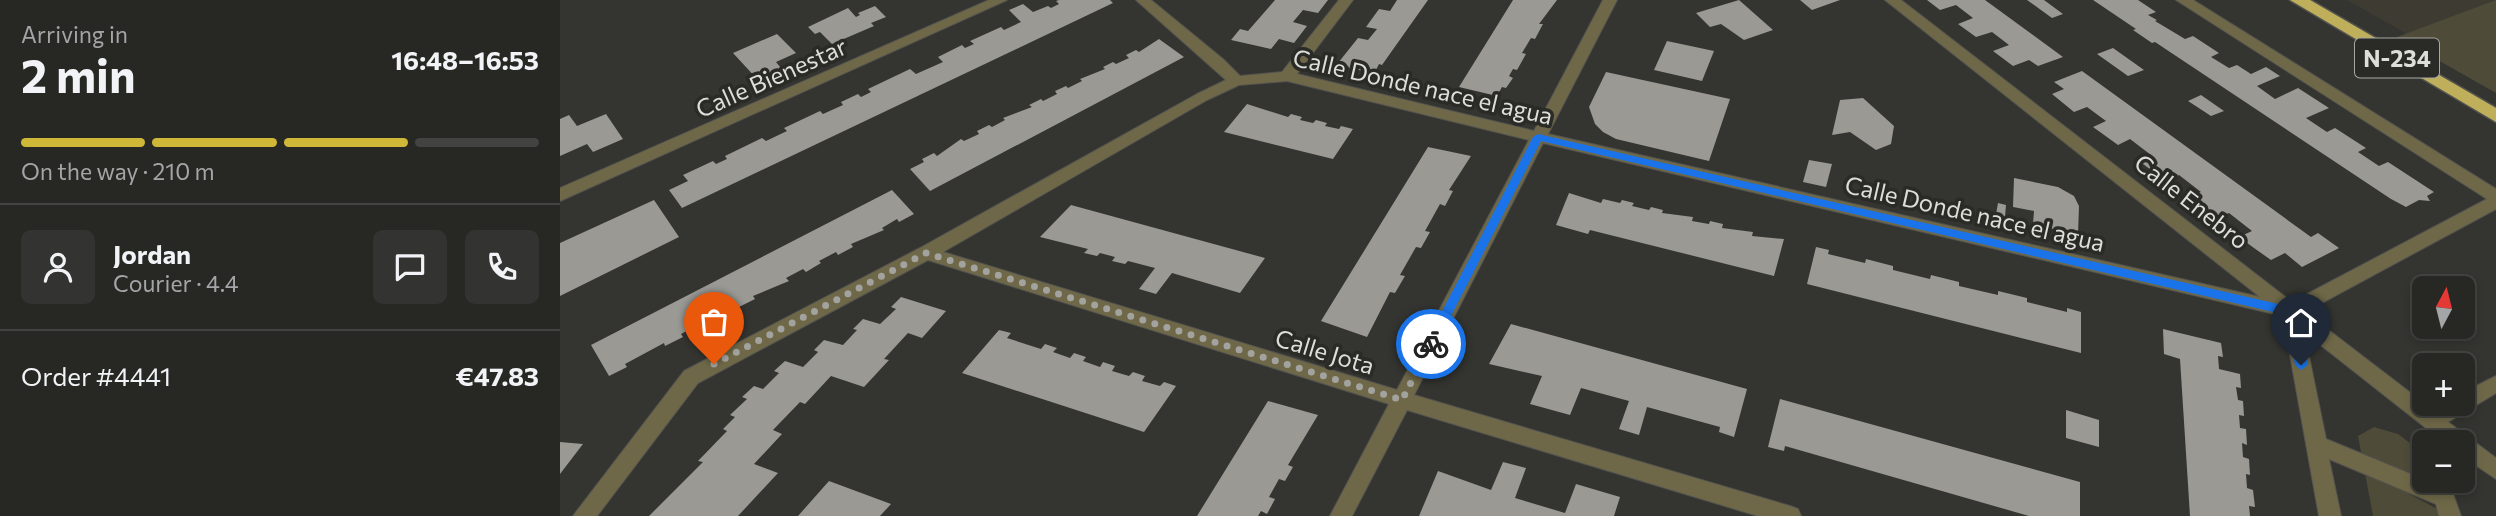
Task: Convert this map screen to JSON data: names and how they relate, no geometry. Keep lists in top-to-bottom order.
{
  "streets": {
    "highway": ["N-234"],
    "street": [
      "Calle Bienestar",
      "Calle Donde nace el agua",
      "Calle Enebro",
      "Calle Jota"
    ]
  },
  "crossings": [
    ["Calle Donde nace el agua", "Calle Enebro"],
    ["Calle Donde nace el agua", "Calle Jota"]
  ],
  "north": "top",
  "page": {
    "heading": ["2 min", "Arriving in", "16:48–16:53"],
    "panel": [
      "Jordan",
      "Courier · 4.4",
      "Order #4441",
      "€47.83"
    ],
    "bar": "On the way · 210 m",
    "map_buttons": ["+", "−"]
  }
}
